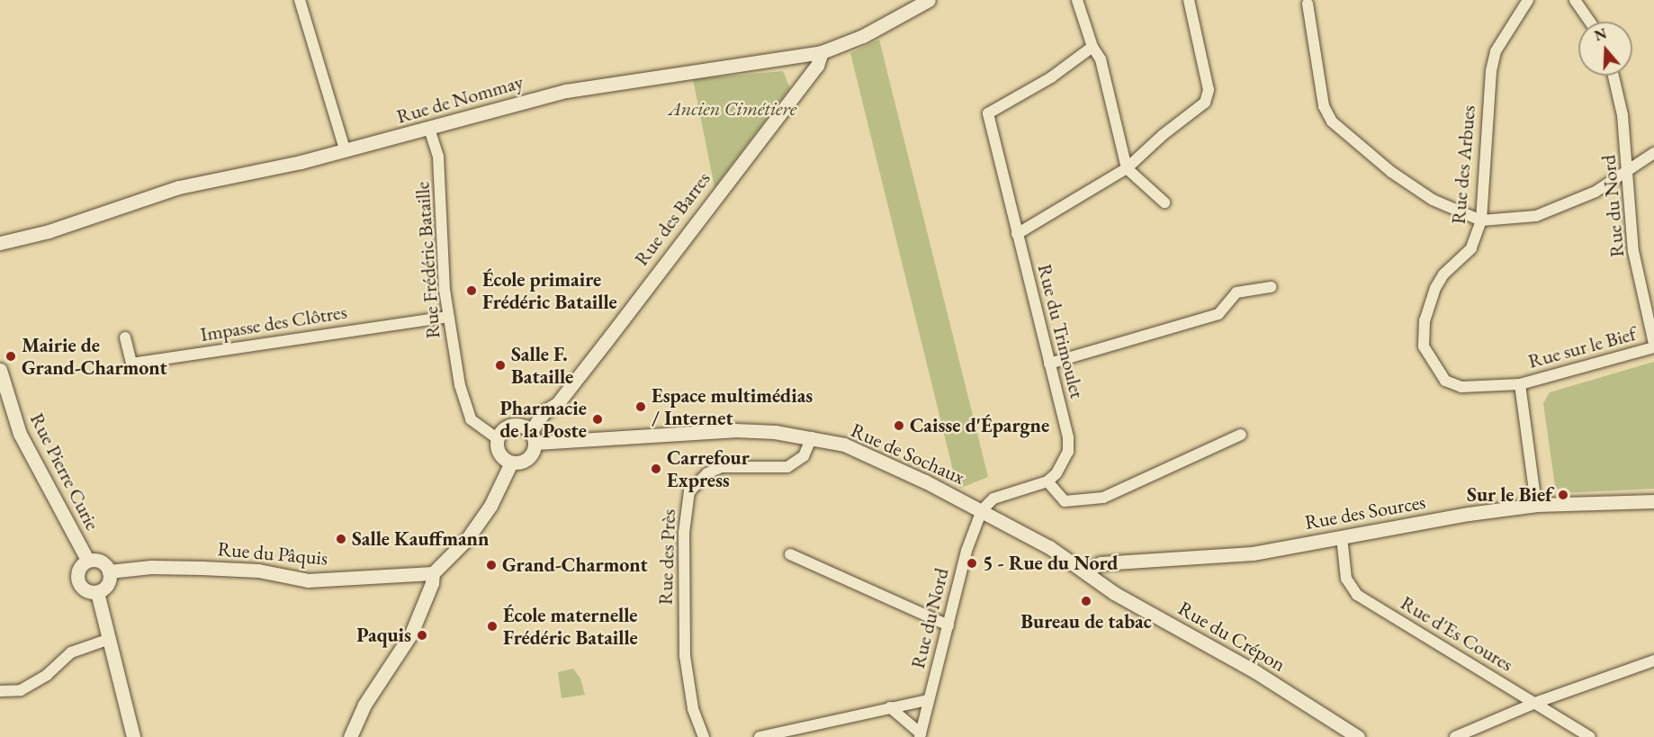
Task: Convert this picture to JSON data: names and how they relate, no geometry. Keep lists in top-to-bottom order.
{
  "streets": {
    "street": [
      "Rue de Nommay",
      "Rue des Arbues",
      "Rue du Nord",
      "Rue des Barres",
      "Rue Frédéric Bataille",
      "Impasse des Clôtres",
      "Rue du Trimoulet",
      "Rue sur le Bief",
      "Rue de Sochaux",
      "Rue Pierre Curie",
      "Rue des Sources",
      "Rue du Pâquis",
      "Rue des Près",
      "Rue d'Es Coures",
      "Rue du Crépon"
    ]
  },
  "crossings": [
    ["Rue de Nommay", "Rue des Barres"],
    ["Rue de Nommay", "Rue Frédéric Bataille"],
    ["Rue des Arbues", "Rue sur le Bief"],
    ["Rue du Nord", "Rue de Sochaux"],
    ["Rue des Barres", "Rue Frédéric Bataille"],
    ["Rue des Barres", "Rue de Sochaux"],
    ["Rue Frédéric Bataille", "Impasse des Clôtres"],
    ["Rue Frédéric Bataille", "Rue de Sochaux"],
    ["Rue de Sochaux", "Rue des Sources"],
    ["Rue de Sochaux", "Rue des Près"],
    ["Rue de Sochaux", "Rue du Crépon"],
    ["Rue Pierre Curie", "Rue du Pâquis"],
    ["Rue des Sources", "Rue d'Es Coures"],
    ["Rue des Sources", "Rue du Crépon"]
  ],
  "parks": ["Ancien Cimétiere"],
  "places": [
    "École primaire Frédéric Bataille",
    "Mairie de Grand-Charmont",
    "Salle F. Bataille",
    "Espace multimédias / Internet",
    "Pharmacie de la Poste",
    "Caisse d'Épargne",
    "Carrefour Express",
    "Sur le Bief",
    "Salle Kauffmann",
    "5 - Rue du Nord",
    "Grand-Charmont",
    "Bureau de tabac",
    "École maternelle Frédéric Bataille",
    "Paquis"
  ],
  "north": "top"
}
